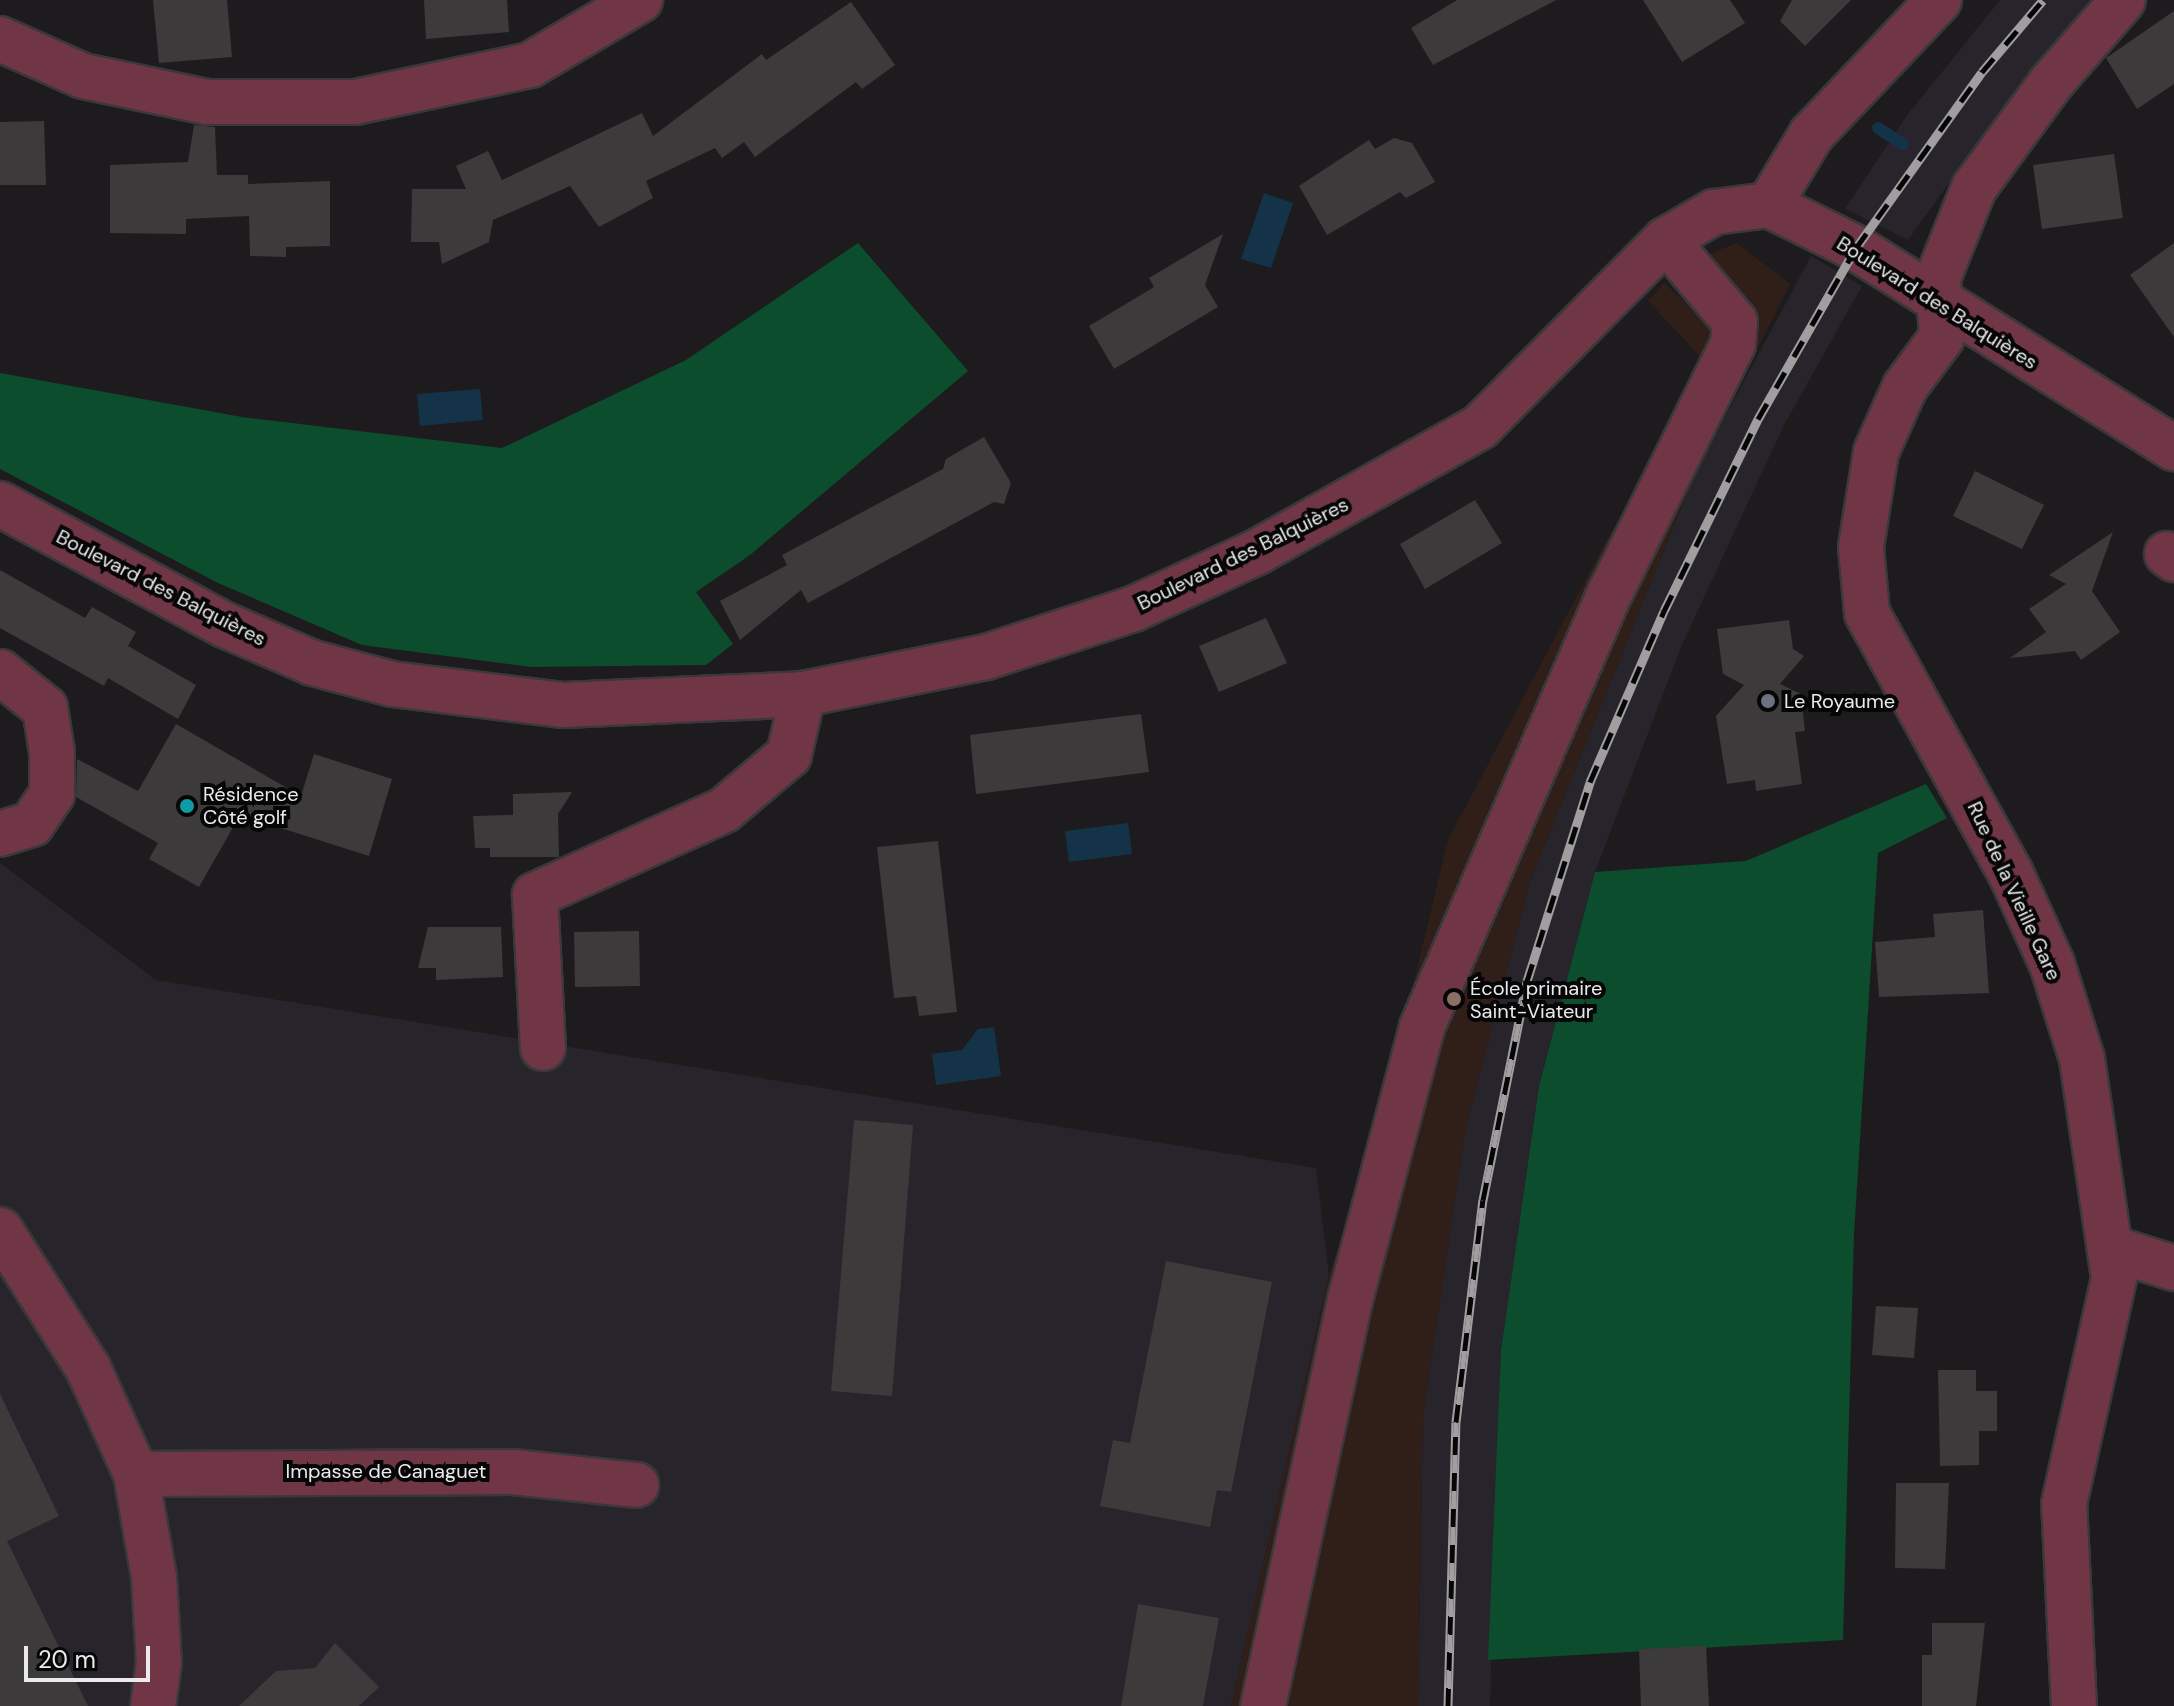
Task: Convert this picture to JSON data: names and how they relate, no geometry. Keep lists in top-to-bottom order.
{
  "streets": {
    "street": ["Boulevard des Balquières", "Rue de la Vieille Gare", "Impasse de Canaguet"]
  },
  "crossings": [
    ["Boulevard des Balquières", "Rue de la Vieille Gare"]
  ],
  "places": ["Le Royaume", "Résidence Côté golf", "École primaire Saint-Viateur"],
  "scale_bar": "20 m"
}
